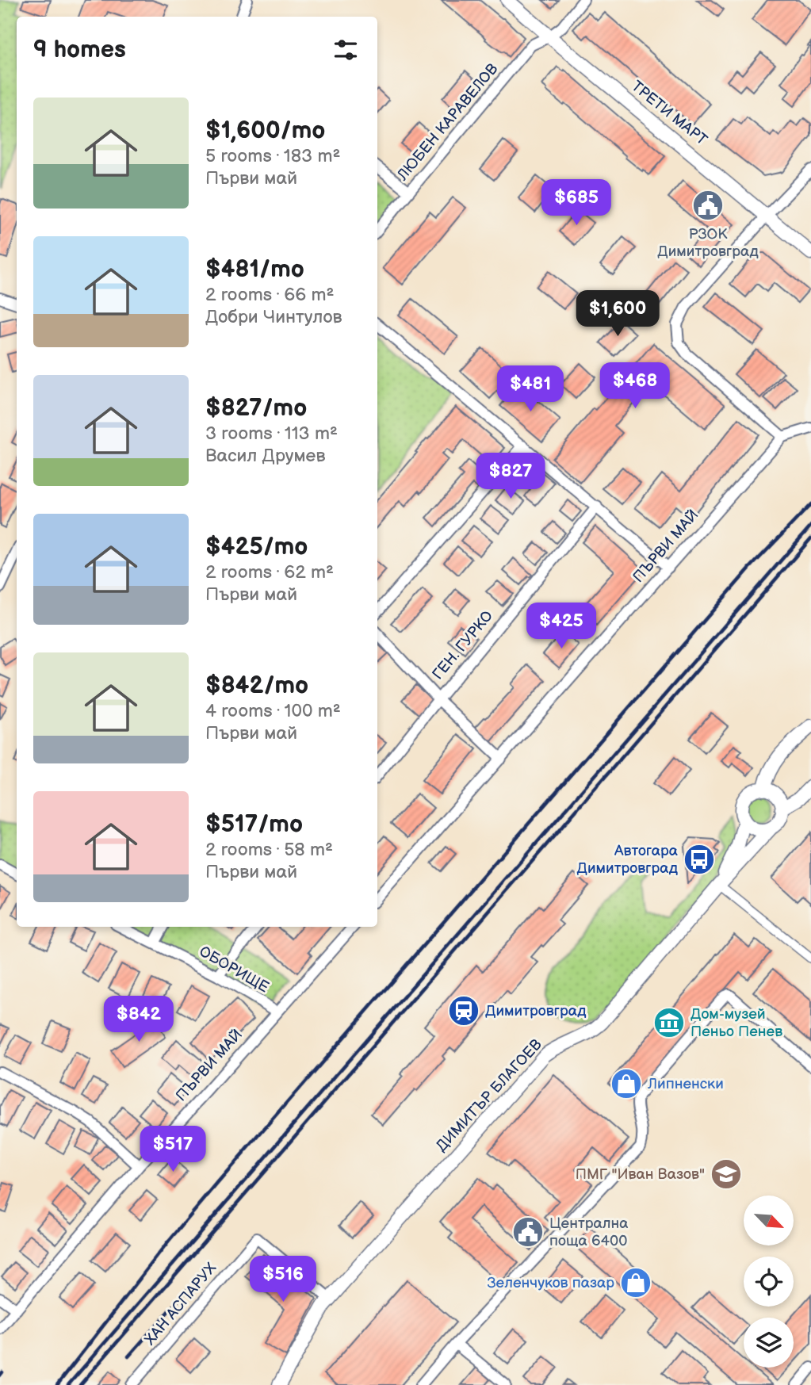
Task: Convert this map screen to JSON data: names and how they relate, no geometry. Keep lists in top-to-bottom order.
{
  "streets": {
    "street": [
      "ТРЕТИ МАРТ",
      "ЛЮБЕН КАРАВЕЛОВ",
      "ПЪРВИ МАЙ",
      "ГЕН. ГУРКО",
      "ОБОРИЩЕ",
      "ДИМИТЪР БЛАГОЕВ",
      "ХАН АСПАРУХ"
    ]
  },
  "crossings": [
    ["ТРЕТИ МАРТ", "ЛЮБЕН КАРАВЕЛОВ"],
    ["ПЪРВИ МАЙ", "ОБОРИЩЕ"],
    ["ДИМИТЪР БЛАГОЕВ", "ХАН АСПАРУХ"]
  ],
  "places": {
    "public building": ["РЗОК Димитровград", "Централна поща 6400"],
    "bus stop": ["Автогара Димитровград"],
    "station": ["Димитровград"],
    "museum": ["Дом-музей Пеньо Пенев"],
    "shop": ["Липненски", "Зеленчуков пазар"],
    "school or university": ["ПМГ \"Иван Вазов\""]
  },
  "north": "bottom right",
  "page": {
    "heading": "9 homes",
    "list": [
      {
        "name": "$1,600/mo",
        "note": "5 rooms · 183 m² · Първи май"
      },
      {
        "name": "$481/mo",
        "note": "2 rooms · 66 m² · Добри Чинтулов"
      },
      {
        "name": "$827/mo",
        "note": "3 rooms · 113 m² · Васил Друмев"
      },
      {
        "name": "$425/mo",
        "note": "2 rooms · 62 m² · Първи май"
      },
      {
        "name": "$842/mo",
        "note": "4 rooms · 100 m² · Първи май"
      },
      {
        "name": "$517/mo",
        "note": "2 rooms · 58 m² · Първи май"
      }
    ],
    "price": [
      "$685",
      "$1,600",
      "$468",
      "$481",
      "$827",
      "$425",
      "$842",
      "$517",
      "$516"
    ]
  }
}
